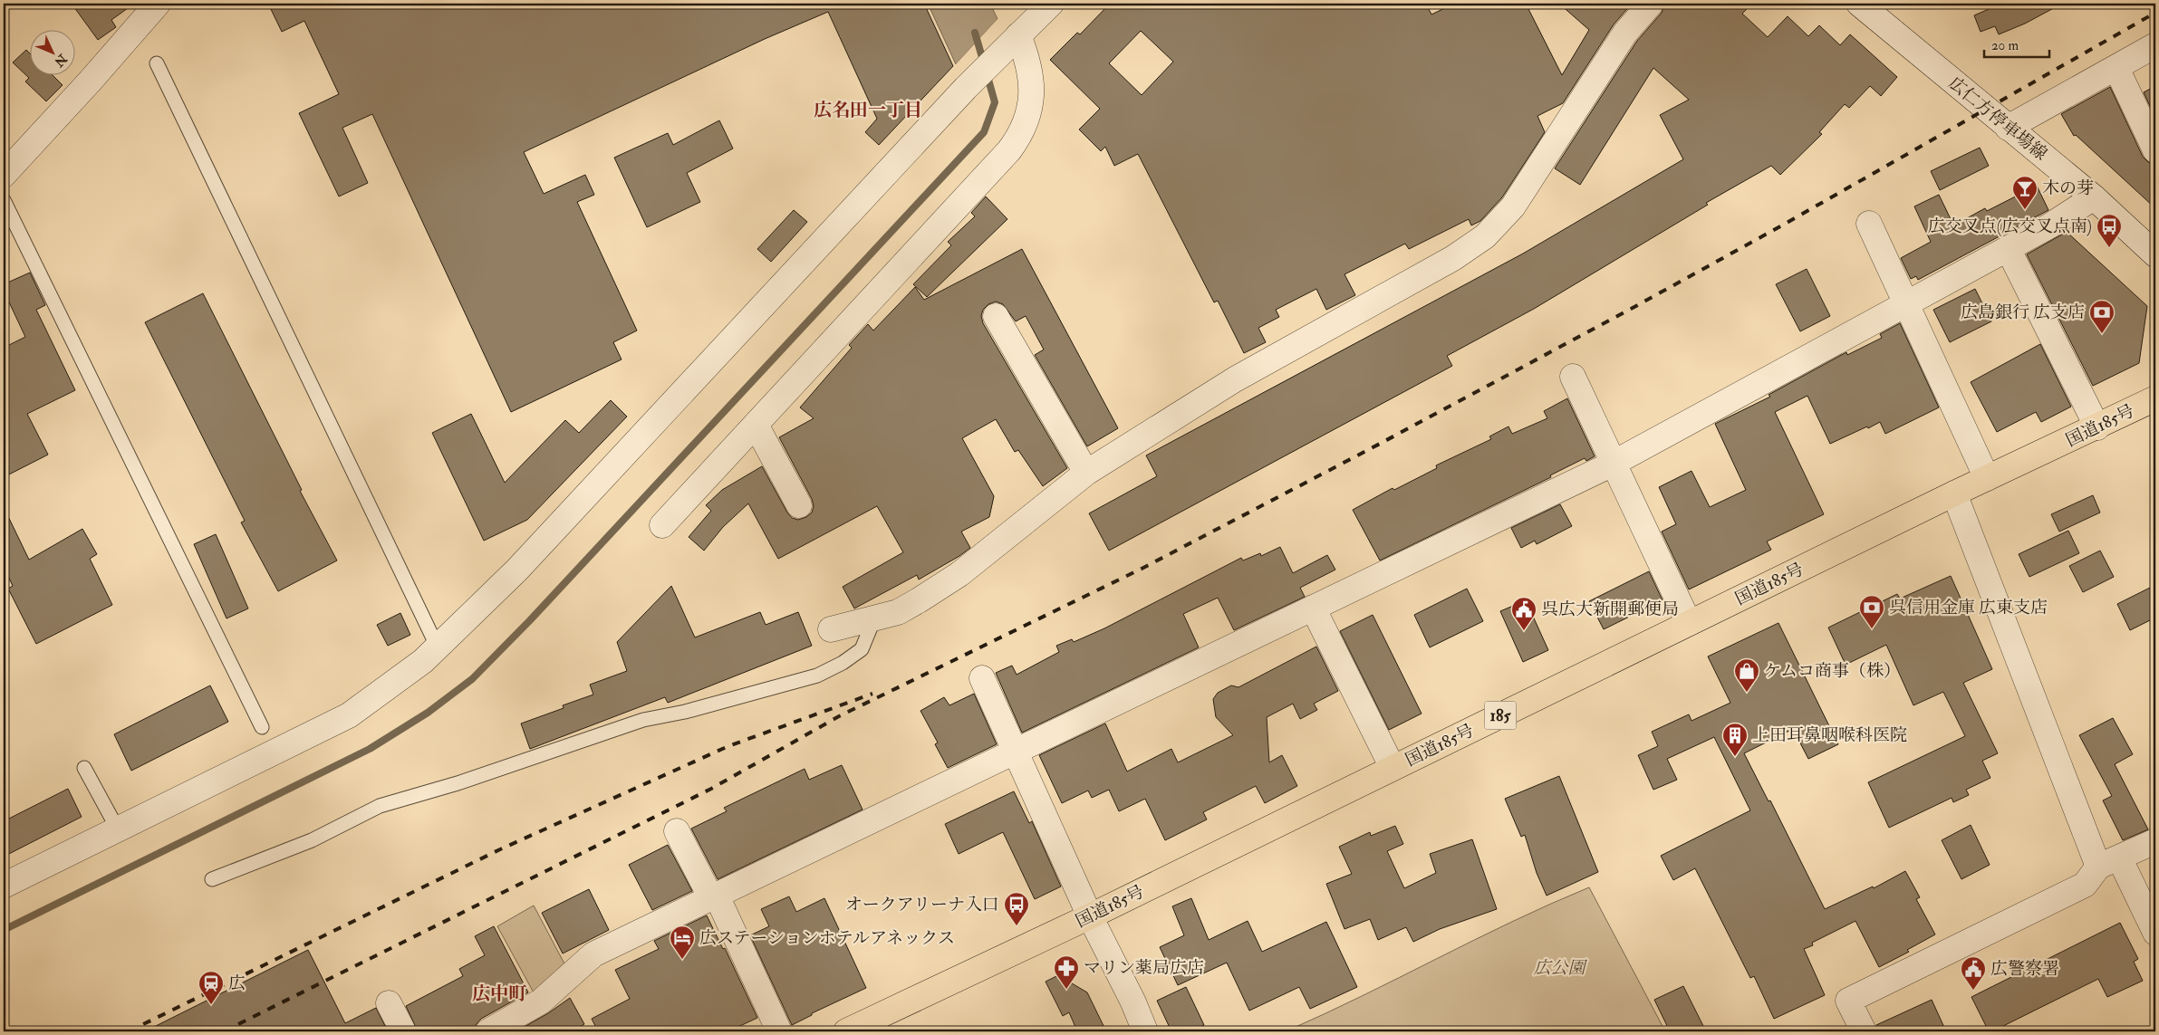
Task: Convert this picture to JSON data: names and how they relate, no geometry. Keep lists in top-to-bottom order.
{
  "streets": {
    "highway": ["国道185号", "185"],
    "street": ["広仁方停車場線"]
  },
  "districts": ["広名田一丁目", "広中町"],
  "parks": ["広公園"],
  "places": {
    "bar": ["木の芽"],
    "bus stop": ["広交叉点(広交叉点南)", "オークアリーナ入口"],
    "bank": ["広島銀行 広支店", "呉信用金庫 広東支店"],
    "public building": ["呉広大新開郵便局", "広警察署"],
    "shop": ["ケムコ商事（株）"],
    "building": ["上田耳鼻咽喉科医院"],
    "hotel": ["広ステーションホテルアネックス"],
    "pharmacy": ["マリン薬局広店"],
    "station": ["広"]
  },
  "scale_bar": "20 m",
  "north": "bottom right"
}
